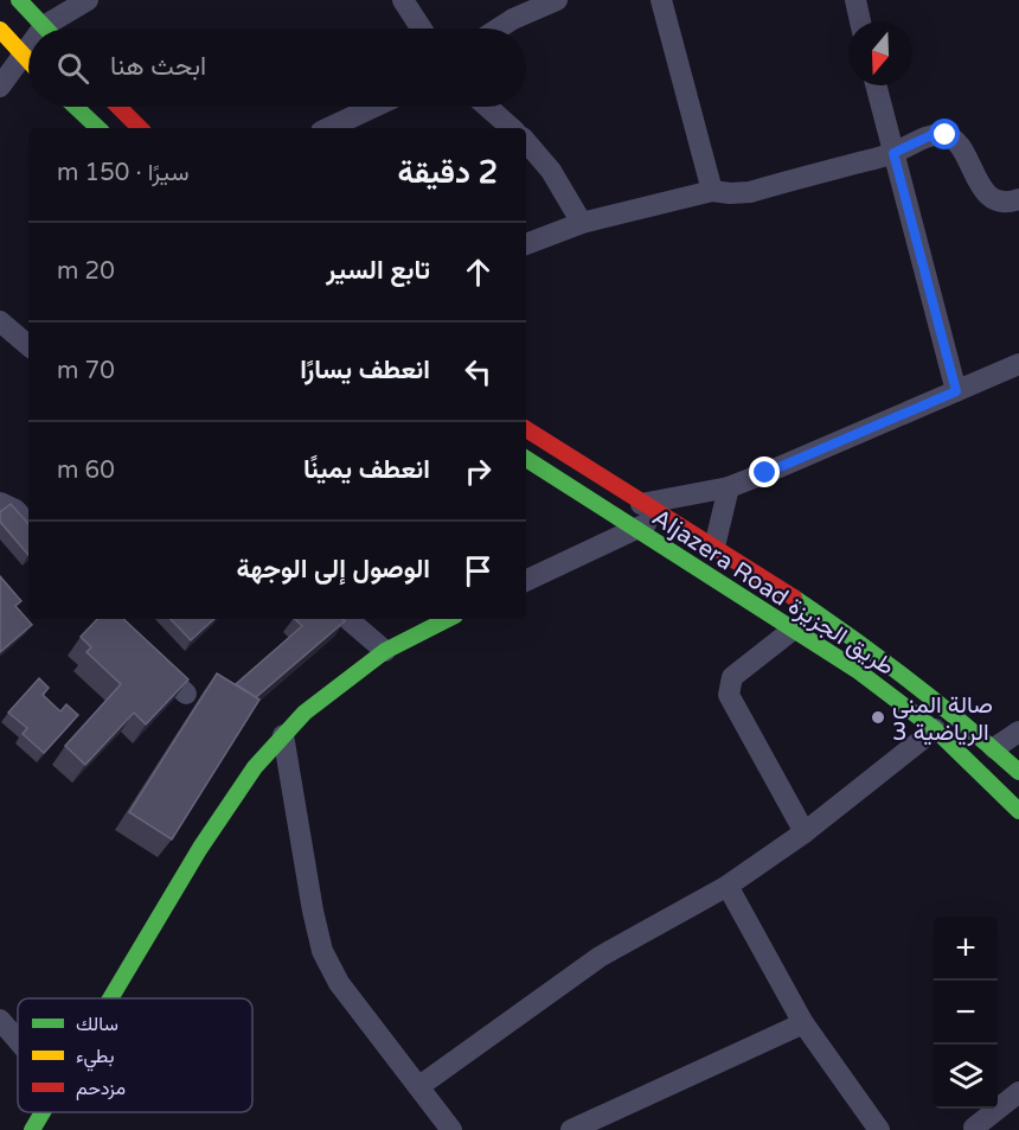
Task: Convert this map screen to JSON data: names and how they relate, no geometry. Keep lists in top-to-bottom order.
{
  "streets": {
    "main road": ["Aljazera Road طريق الجزيزة"]
  },
  "places": ["صالة المنى الرياضية 3"],
  "legend": ["سالك", "بطيء", "مزدحم"],
  "north": "bottom",
  "page": {
    "search": "ابحث هنا",
    "heading": ["2 دقيقة", "سيرًا · 150 m"],
    "list": [
      ["تابع السير", "20 m"],
      ["انعطف يسارًا", "70 m"],
      ["انعطف يمينًا", "60 m"],
      "الوصول إلى الوجهة"
    ],
    "map_buttons": ["+", "−"]
  }
}
